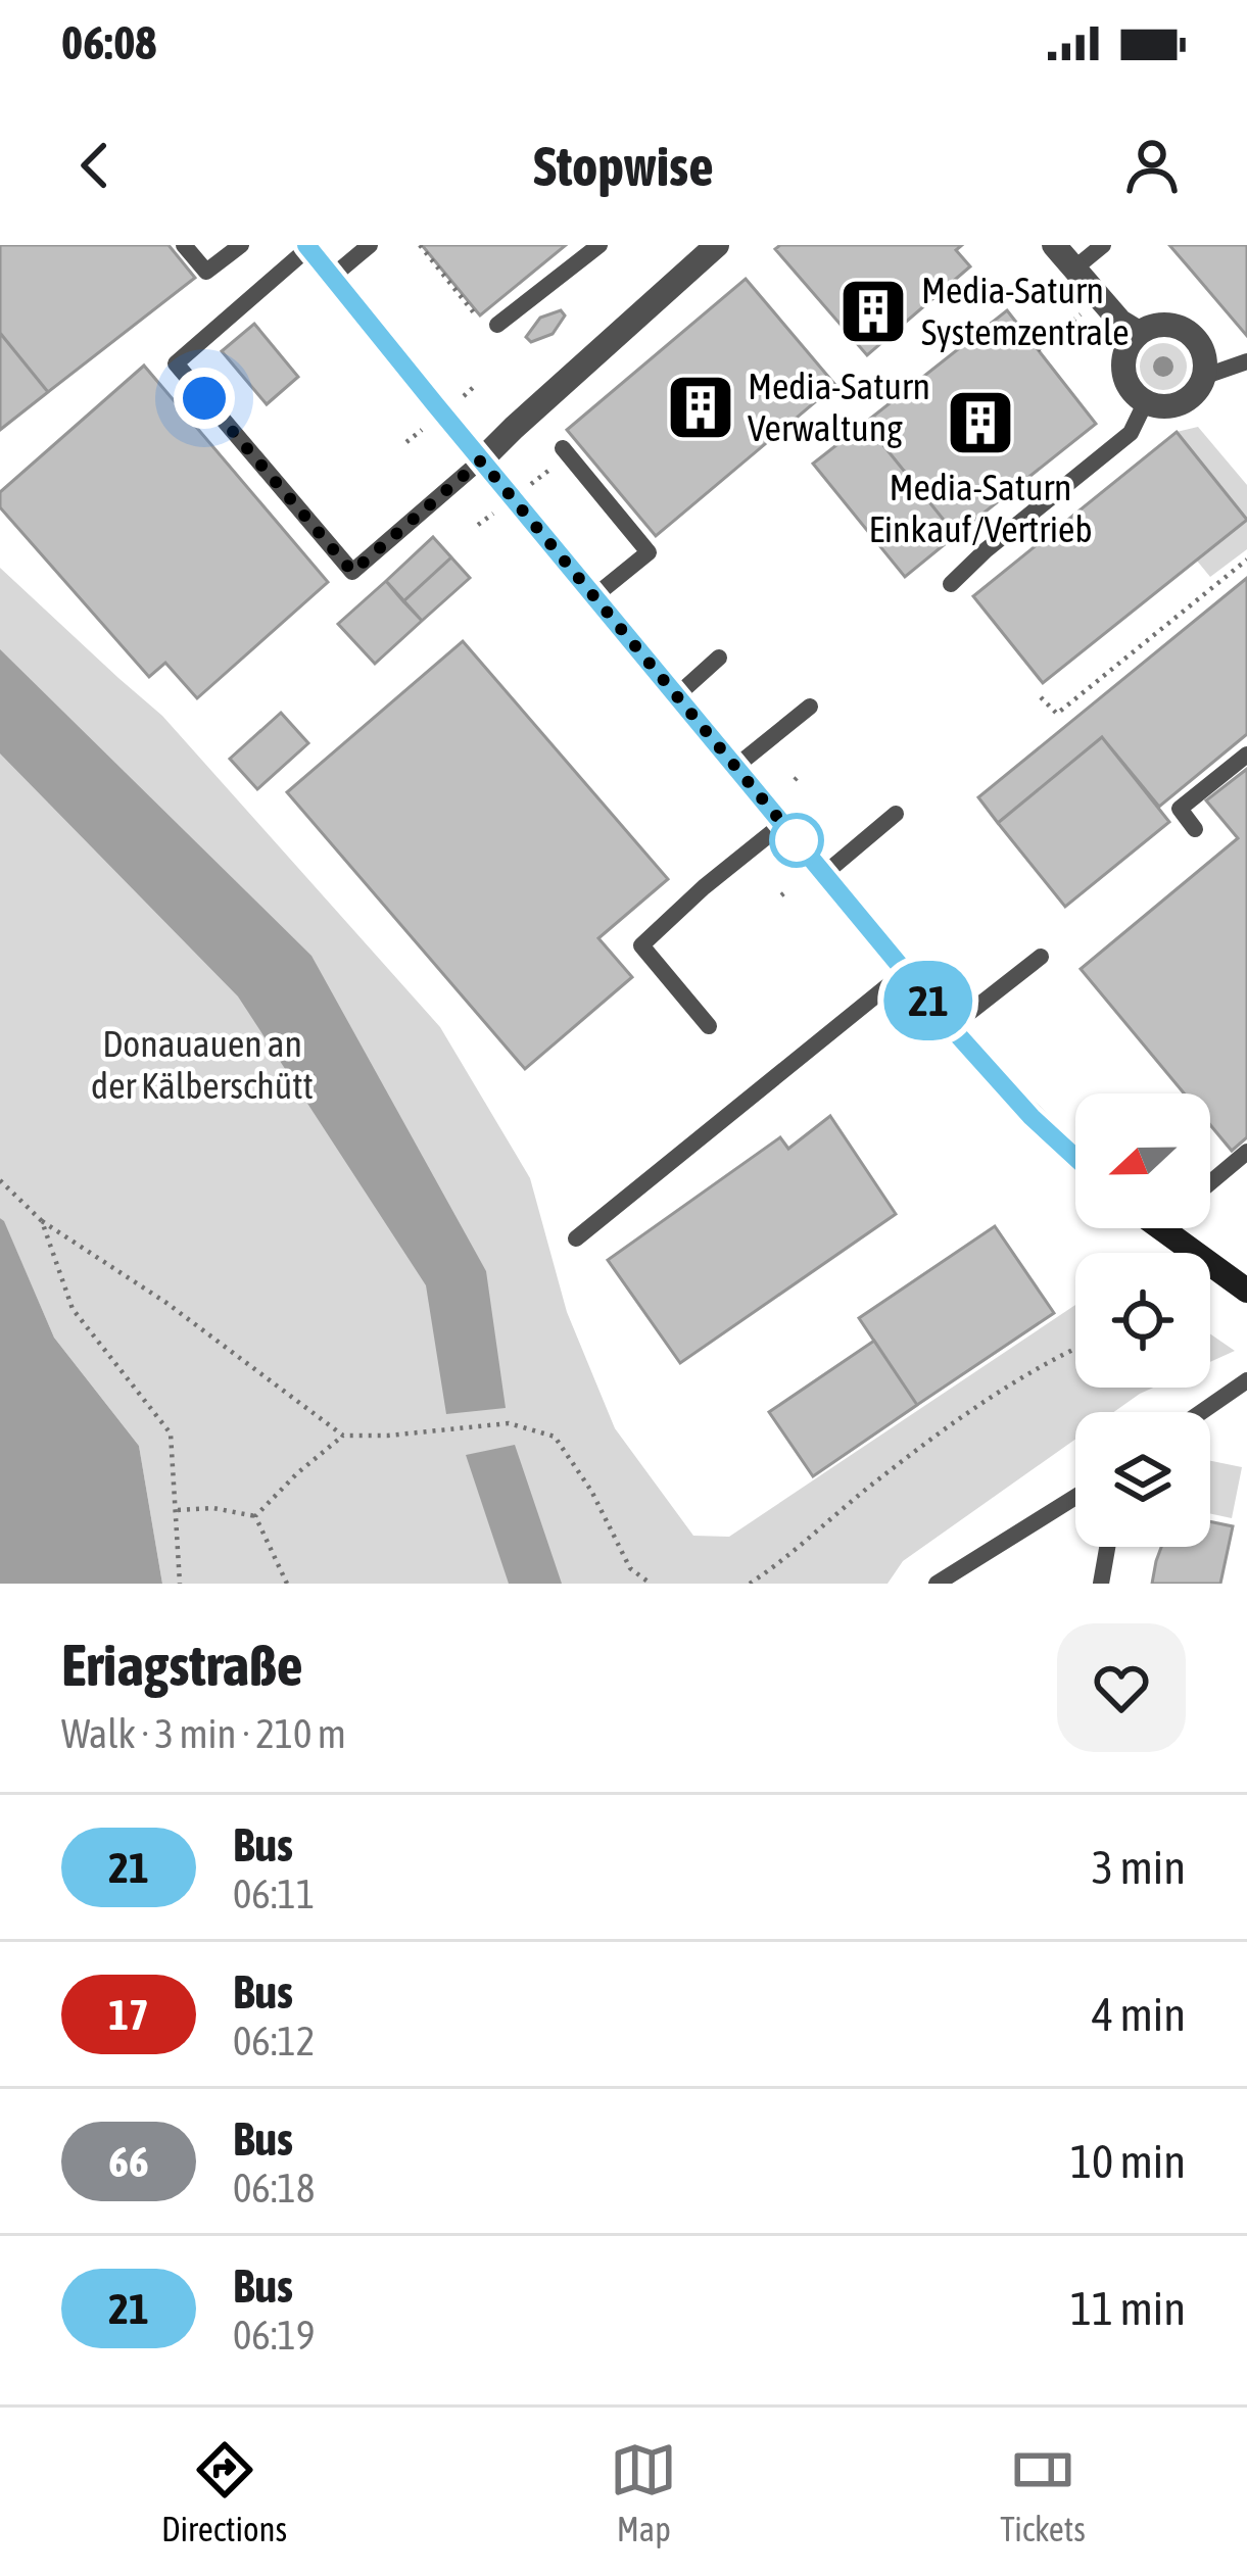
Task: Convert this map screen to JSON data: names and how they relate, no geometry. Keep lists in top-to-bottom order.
{
  "parks": ["Donauauen an der Kälberschütt"],
  "places": {
    "building": ["Media-Saturn Systemzentrale", "Media-Saturn Verwaltung", "Media-Saturn Einkauf/Vertrieb"]
  },
  "lines": ["bus line 21"],
  "north": "left",
  "page": {
    "status": "06:08",
    "header": "Stopwise",
    "on_map": "21",
    "heading": ["Eriagstraße", "Walk · 3 min · 210 m"],
    "list": [
      {
        "mark": "21",
        "name": "Bus",
        "note": "06:11",
        "value": "3 min"
      },
      {
        "mark": "17",
        "name": "Bus",
        "note": "06:12",
        "value": "4 min"
      },
      {
        "mark": "66",
        "name": "Bus",
        "note": "06:18",
        "value": "10 min"
      },
      {
        "mark": "21",
        "name": "Bus",
        "note": "06:19",
        "value": "11 min"
      }
    ],
    "tabs": ["Directions", "Map", "Tickets"]
  }
}
